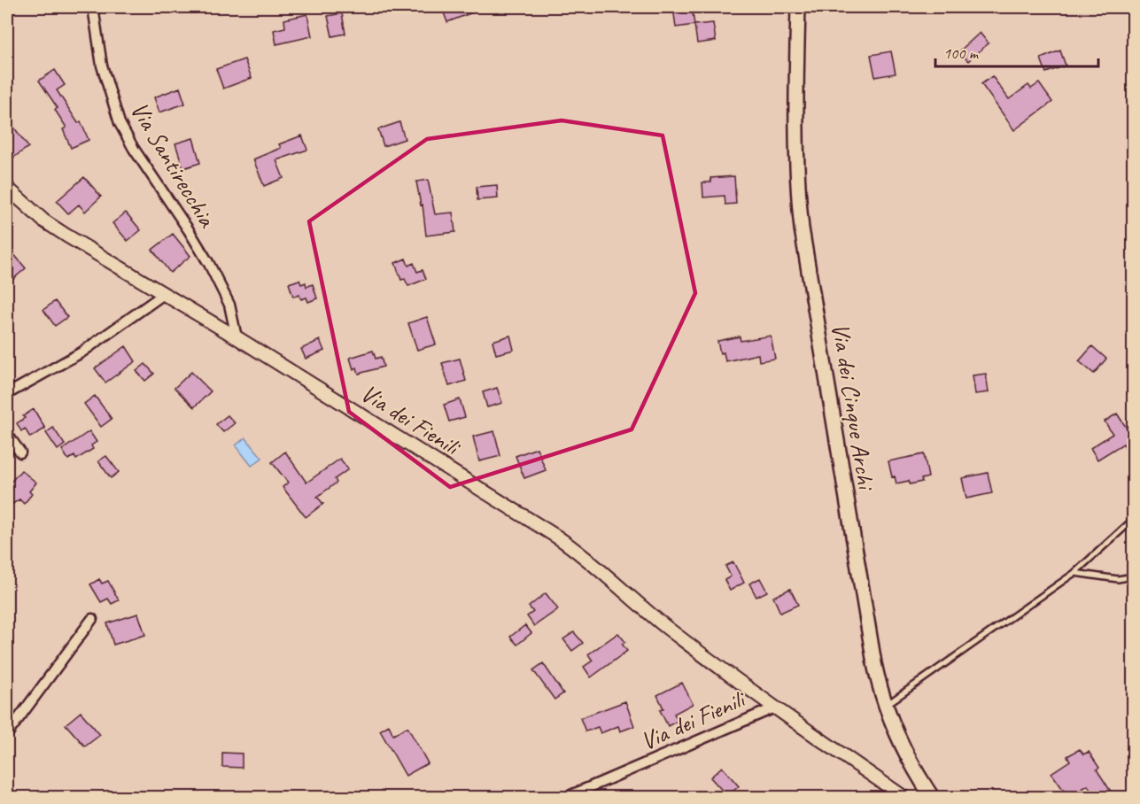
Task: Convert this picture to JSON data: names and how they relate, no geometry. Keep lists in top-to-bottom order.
{
  "streets": {
    "main road": ["Via dei Cinque Archi"],
    "street": ["Via Santirecchia", "Via dei Fienili"]
  },
  "crossings": [
    ["Via Santirecchia", "Via dei Fienili"]
  ],
  "scale_bar": "100 m"
}
